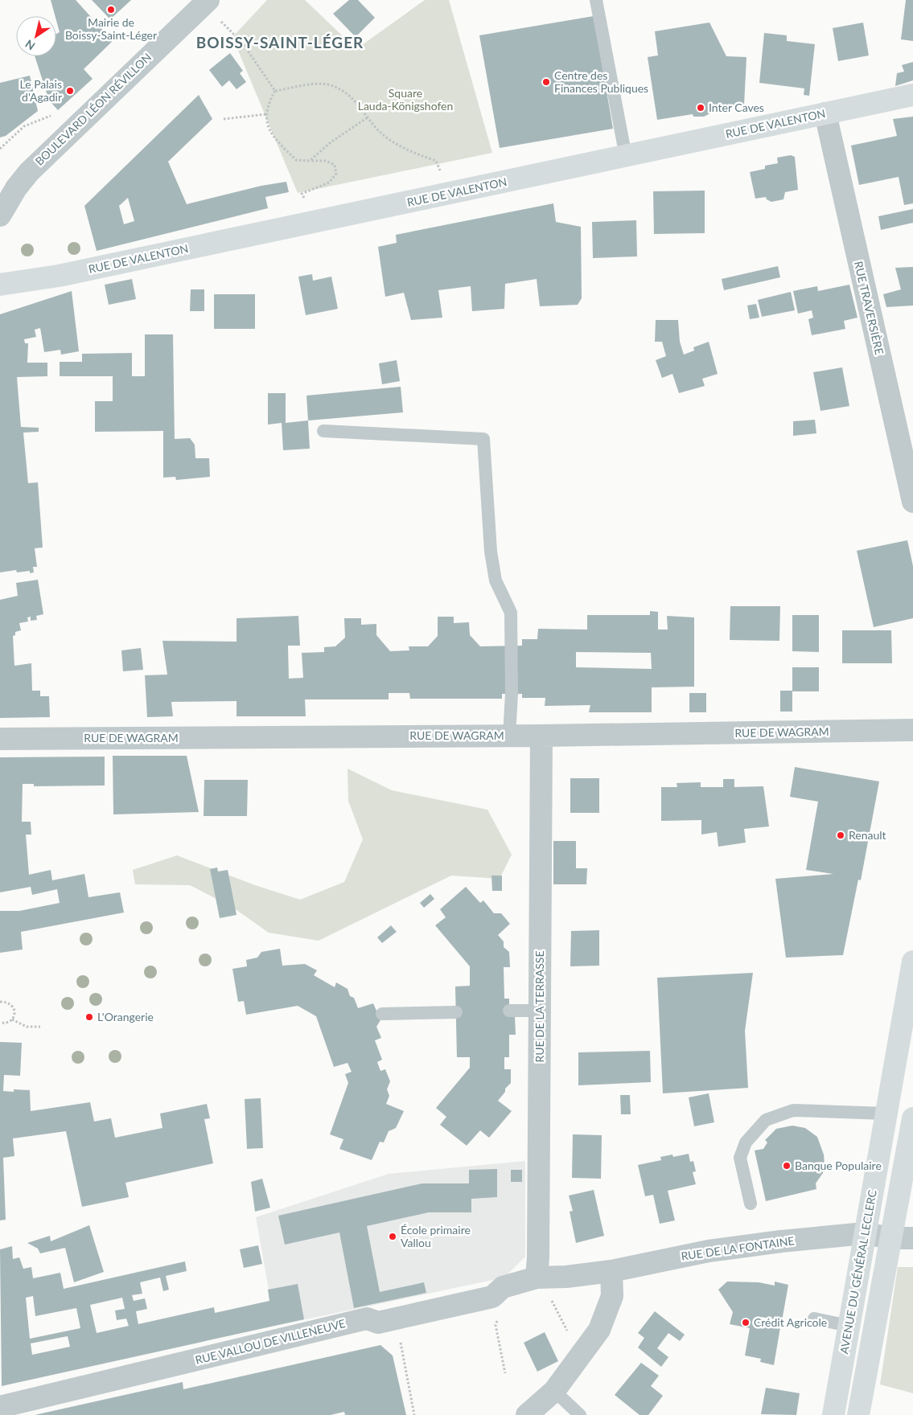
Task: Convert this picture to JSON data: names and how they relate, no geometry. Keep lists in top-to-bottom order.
{
  "streets": {
    "main road": ["RUE DE VALENTON", "AVENUE DU GÉNÉRAL LECLERC"],
    "street": [
      "BOULEVARD LÉON RÉVILLON",
      "RUE TRAVERSIÈRE",
      "RUE DE WAGRAM",
      "RUE DE LA TERRASSE",
      "RUE DE LA FONTAINE",
      "RUE VALLOU DE VILLENEUVE"
    ]
  },
  "crossings": [
    ["RUE DE VALENTON", "RUE TRAVERSIÈRE"],
    ["RUE DE WAGRAM", "RUE DE LA TERRASSE"],
    ["RUE DE LA TERRASSE", "RUE DE LA FONTAINE"],
    ["RUE DE LA TERRASSE", "RUE VALLOU DE VILLENEUVE"],
    ["RUE DE LA FONTAINE", "AVENUE DU GÉNÉRAL LECLERC"],
    ["RUE DE LA FONTAINE", "RUE VALLOU DE VILLENEUVE"]
  ],
  "districts": ["BOISSY-SAINT-LÉGER"],
  "parks": ["Square Lauda-Königshofen"],
  "places": [
    "Mairie de Boissy-Saint-Léger",
    "Centre des Finances Publiques",
    "Le Palais d'Agadir",
    "Inter Caves",
    "Renault",
    "L'Orangerie",
    "Banque Populaire",
    "École primaire Vallou",
    "Crédit Agricole"
  ],
  "north": "bottom left"
}
